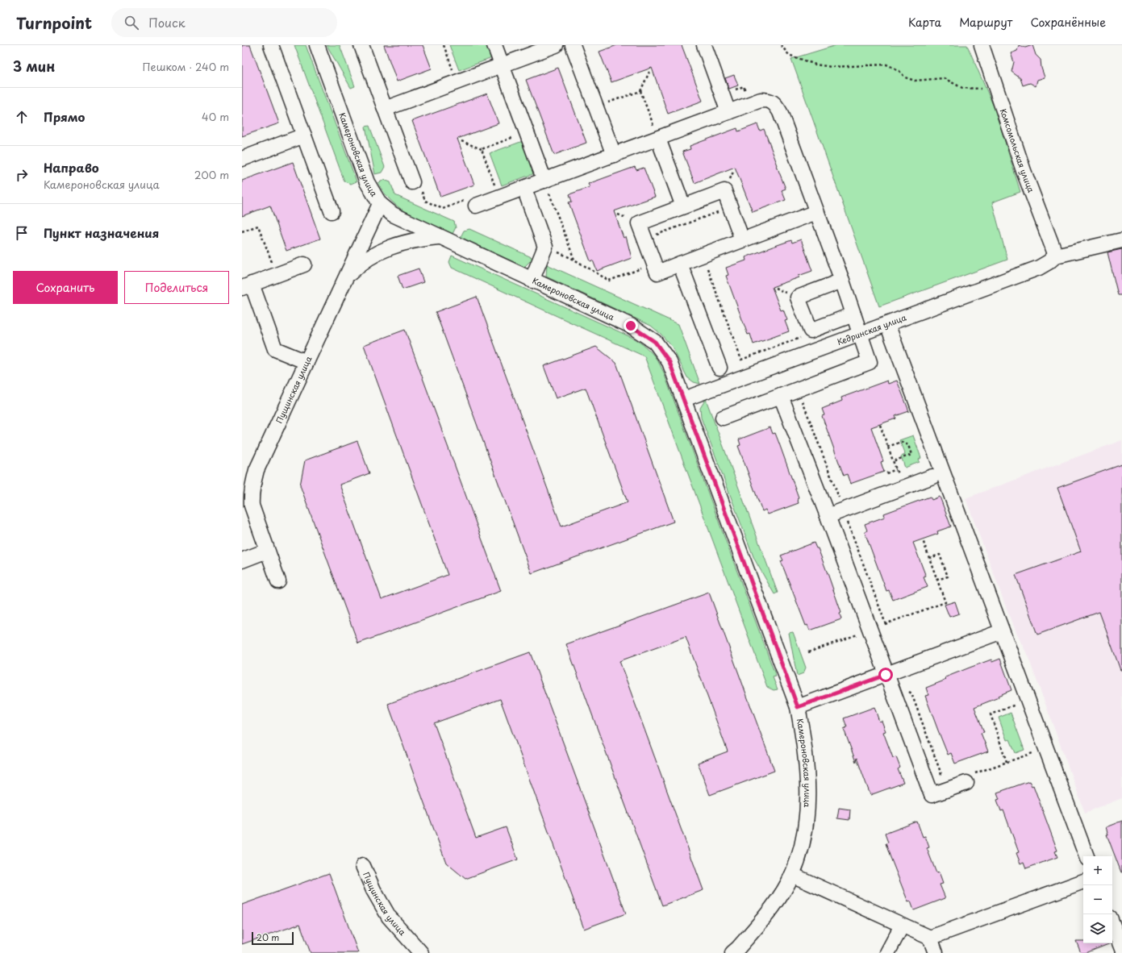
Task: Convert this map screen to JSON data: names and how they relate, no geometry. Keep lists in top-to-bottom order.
{
  "streets": {
    "street": [
      "Комсомольская улица",
      "Камероновская улица",
      "Кедринская улица",
      "Пущинская улица"
    ]
  },
  "crossings": [
    ["Комсомольская улица", "Кедринская улица"],
    ["Камероновская улица", "Кедринская улица"],
    ["Камероновская улица", "Пущинская улица"]
  ],
  "scale_bar": "20 m",
  "page": {
    "header": "Turnpoint",
    "search": "Поиск",
    "nav": ["Карта", "Маршрут", "Сохранённые"],
    "heading": ["3 мин", "Пешком · 240 m"],
    "list": [
      ["Прямо", "40 m"],
      ["Направо", "Камероновская улица", "200 m"],
      "Пункт назначения"
    ],
    "buttons": ["Сохранить", "Поделиться"],
    "map_buttons": ["+", "−"],
    "scale": "20 m"
  }
}
